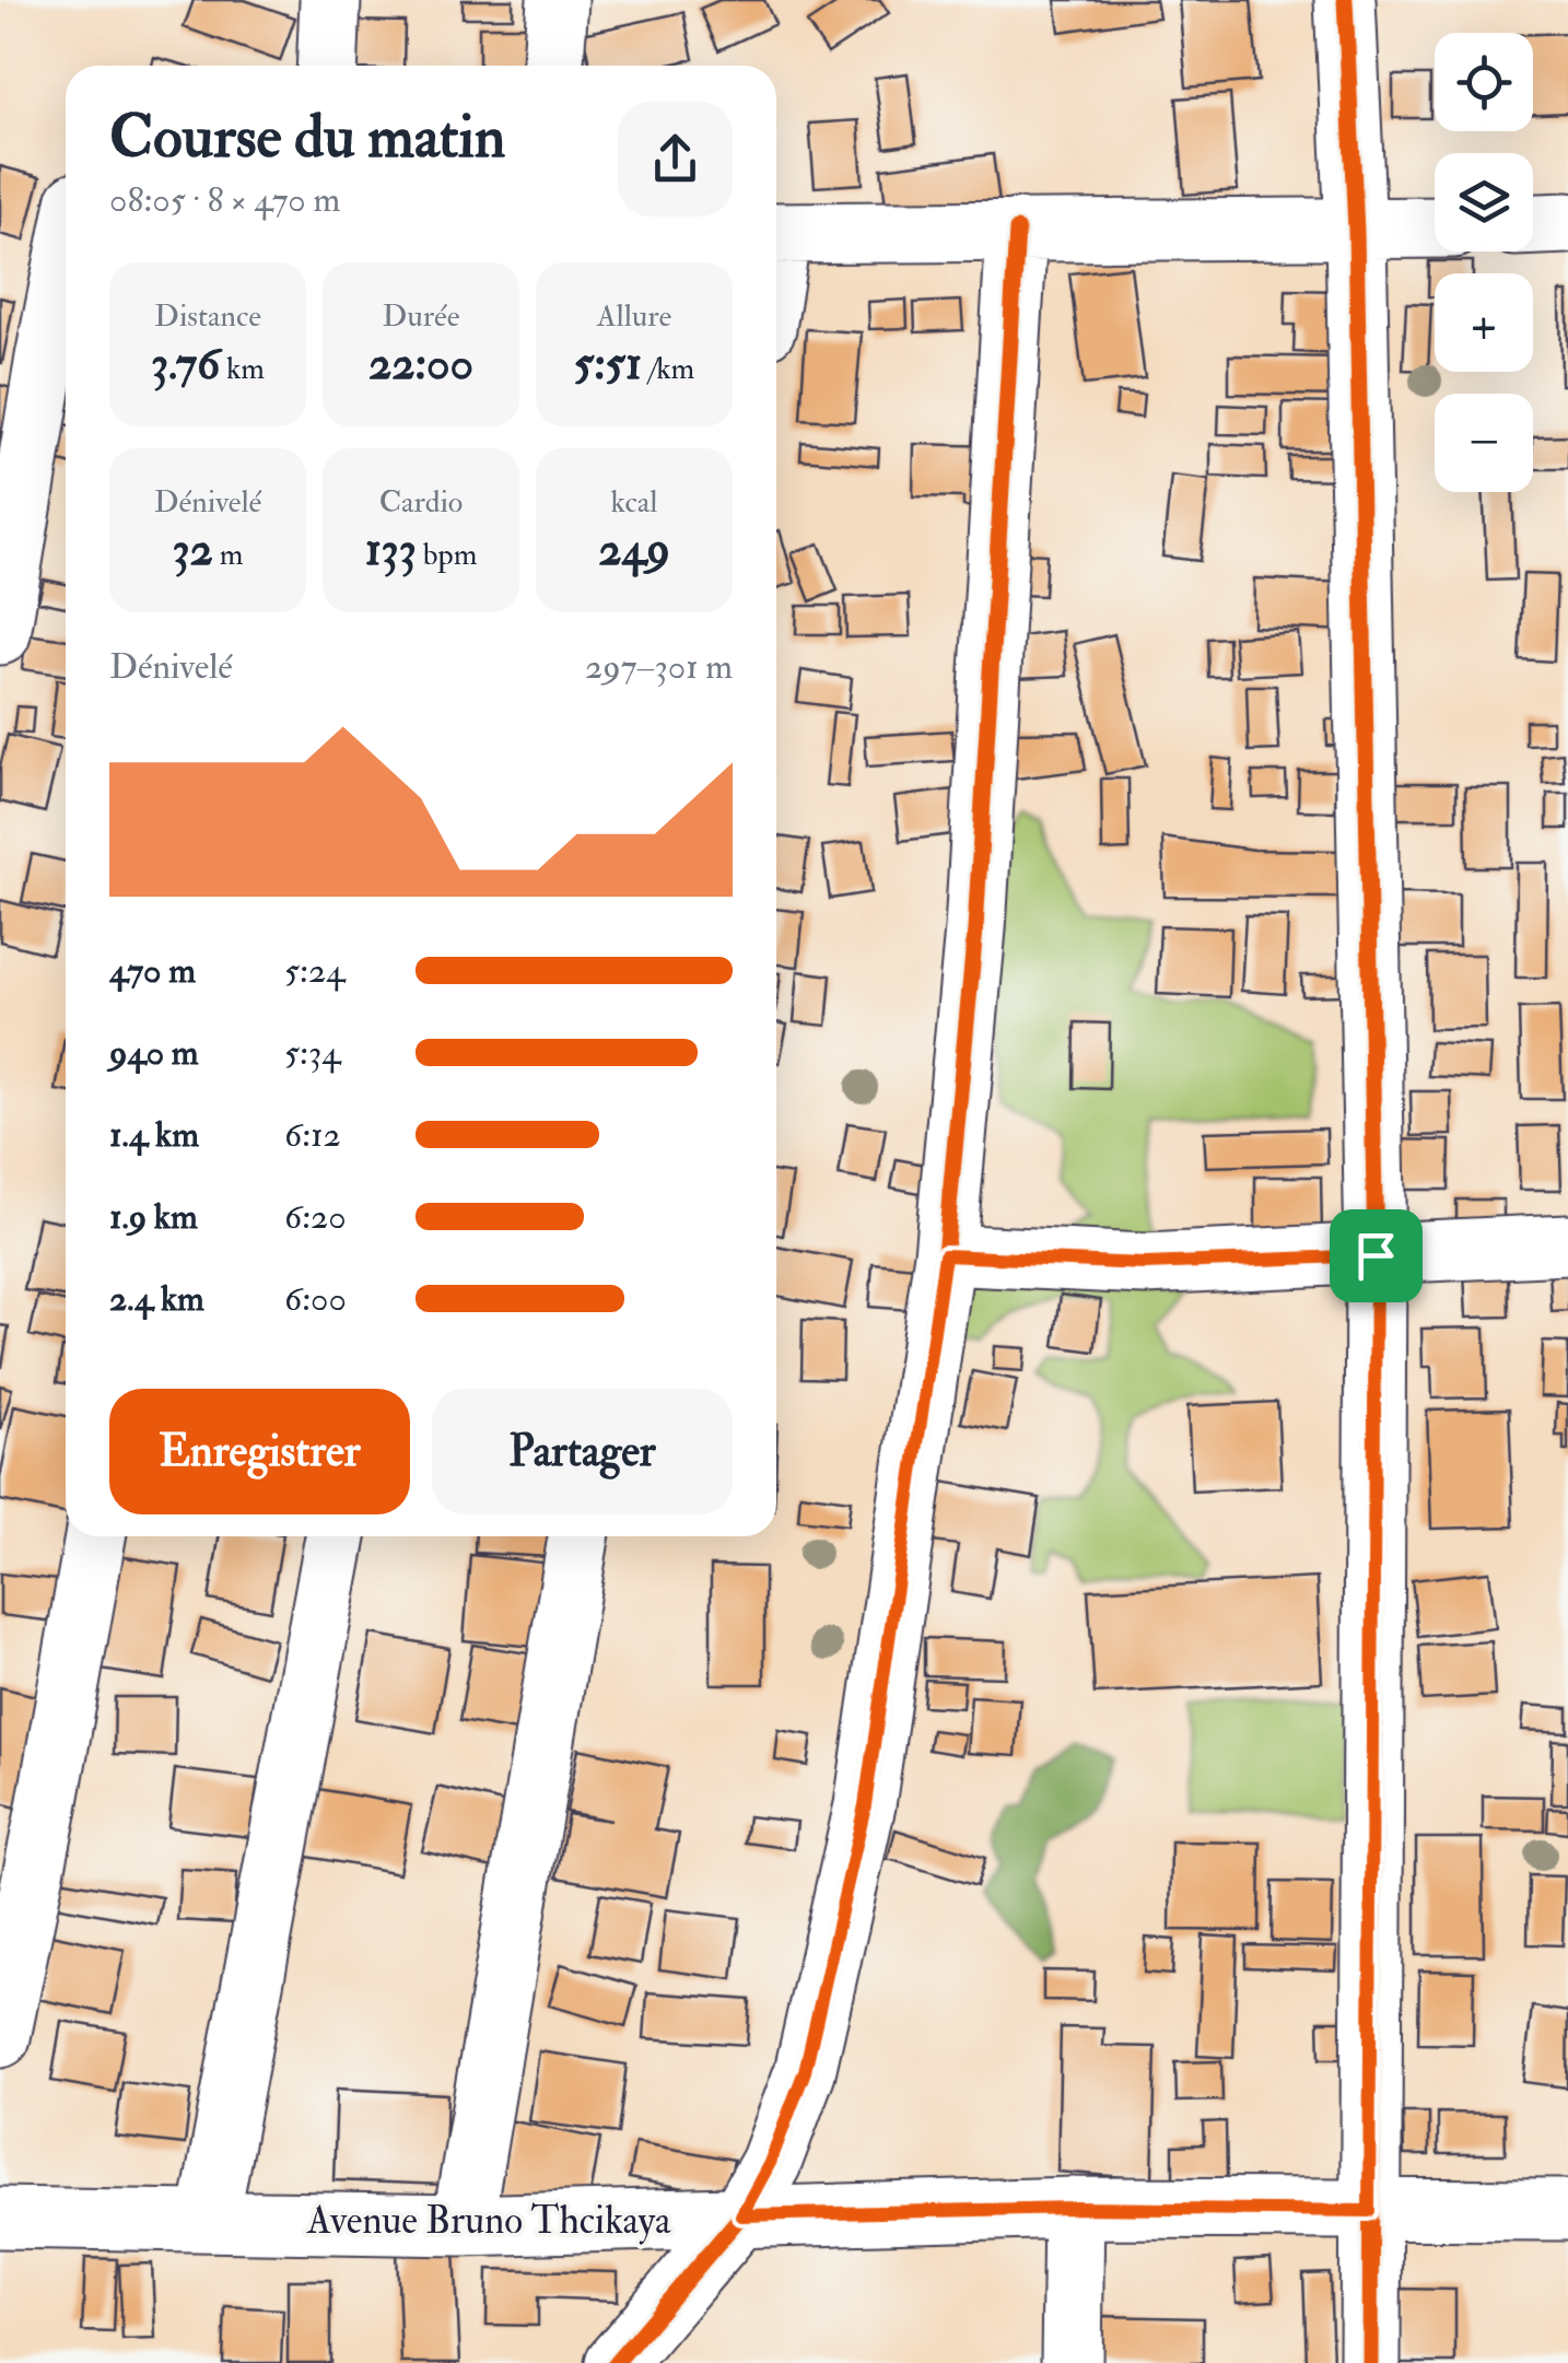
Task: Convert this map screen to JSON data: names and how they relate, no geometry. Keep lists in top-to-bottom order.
{
  "streets": {
    "street": ["Avenue Bruno Thcikaya"]
  },
  "page": {
    "map_buttons": ["+", "−"],
    "heading": ["Course du matin", "08:05 · 8 × 470 m"],
    "stats": [
      ["Distance", "3.76 km"],
      ["Durée", "22:00"],
      ["Allure", "5:51 /km"],
      ["Dénivelé", "32 m"],
      ["Cardio", "133 bpm"],
      ["kcal", "249"]
    ],
    "chart": ["Dénivelé", "297–301 m"],
    "list": [
      {
        "name": "470 m",
        "note": "5:24"
      },
      {
        "name": "940 m",
        "note": "5:34"
      },
      {
        "name": "1.4 km",
        "note": "6:12"
      },
      {
        "name": "1.9 km",
        "note": "6:20"
      },
      {
        "name": "2.4 km",
        "note": "6:00"
      }
    ],
    "buttons": ["Enregistrer", "Partager"]
  }
}
